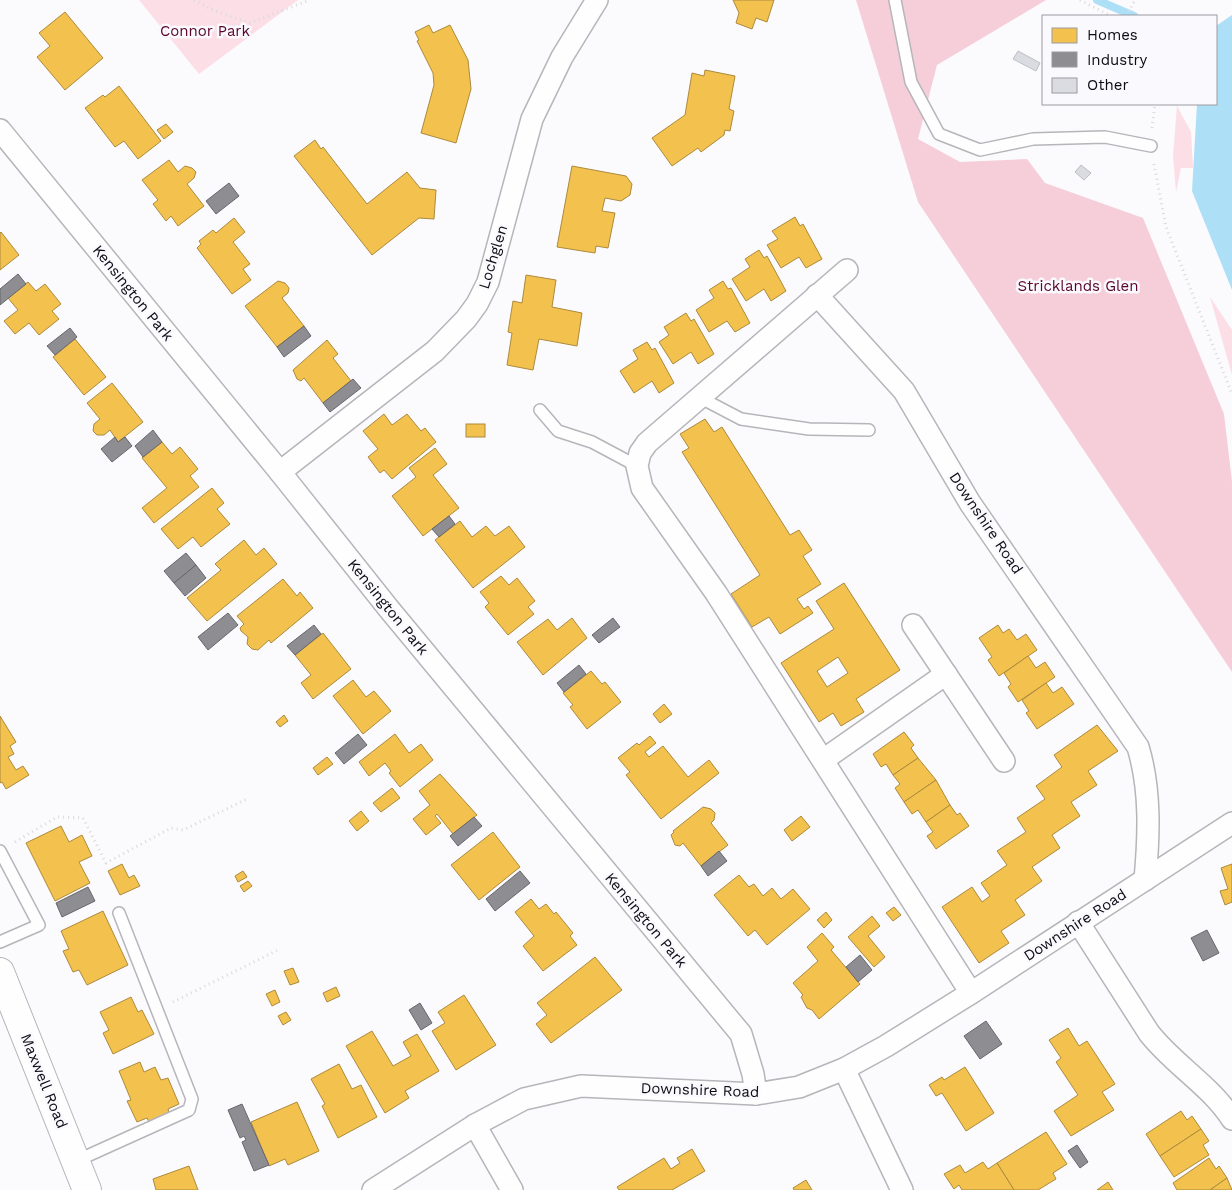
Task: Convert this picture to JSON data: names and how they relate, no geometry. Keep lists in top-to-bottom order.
{
  "streets": {
    "street": [
      "Lochglen",
      "Kensington Park",
      "Downshire Road",
      "Maxwell Road"
    ]
  },
  "crossings": [
    ["Lochglen", "Kensington Park"],
    ["Kensington Park", "Downshire Road"]
  ],
  "parks": ["Connor Park", "Stricklands Glen"],
  "legend": ["Homes", "Industry", "Other"]
}
